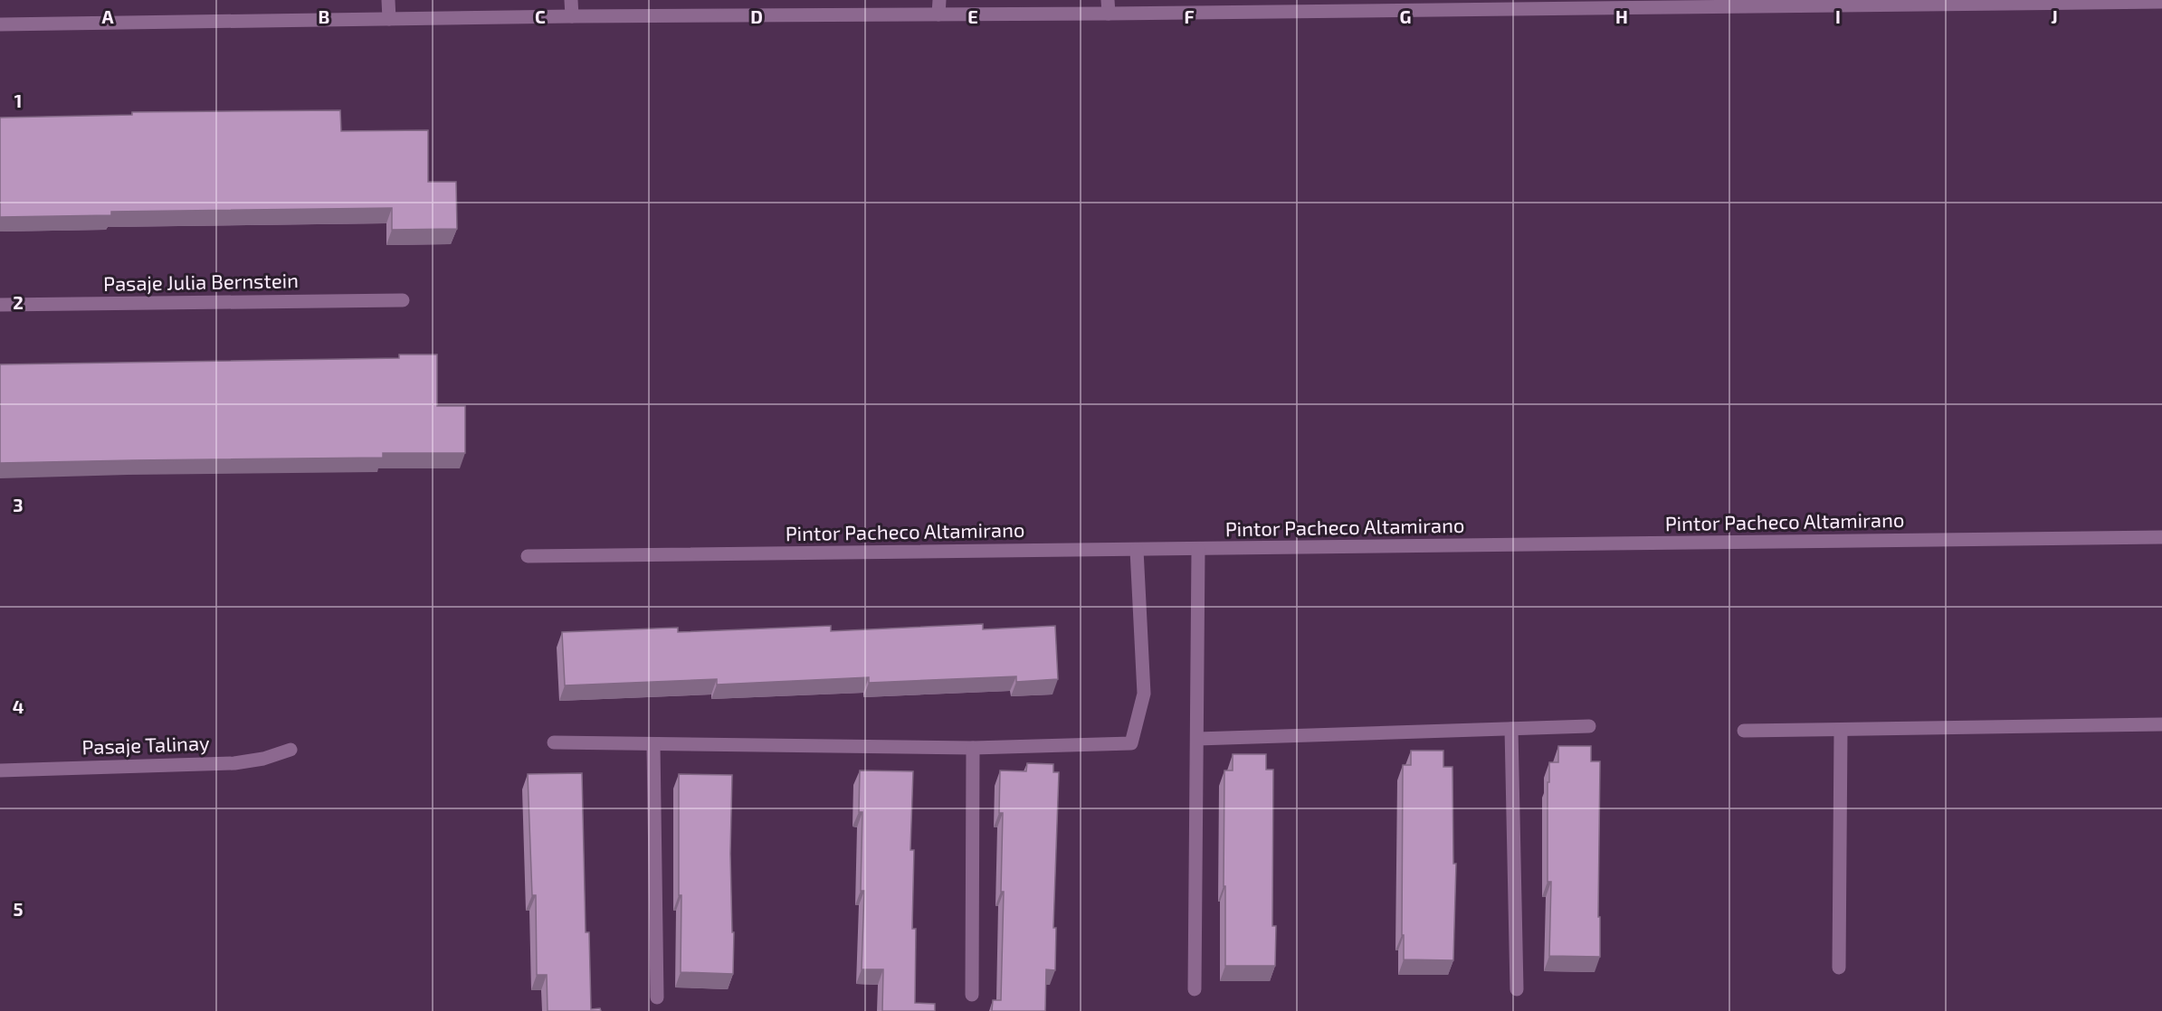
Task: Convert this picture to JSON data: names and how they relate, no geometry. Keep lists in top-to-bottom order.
{
  "streets": {
    "street": ["Pasaje Julia Bernstein", "Pintor Pacheco Altamirano", "Pasaje Talinay"]
  },
  "grid": {
    "columns": [
      "A",
      "B",
      "C",
      "D",
      "E",
      "F",
      "G",
      "H",
      "I",
      "J"
    ],
    "rows": [
      "1",
      "2",
      "3",
      "4",
      "5"
    ]
  }
}
